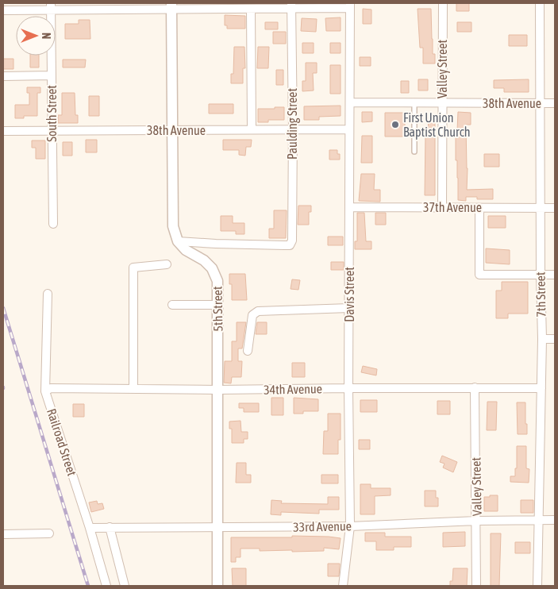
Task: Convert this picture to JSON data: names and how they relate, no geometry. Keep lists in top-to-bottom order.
{
  "streets": {
    "street": [
      "Valley Street",
      "38th Avenue",
      "South Street",
      "Paulding Street",
      "37th Avenue",
      "Davis Street",
      "7th Street",
      "5th Street",
      "34th Avenue",
      "Railroad Street",
      "33rd Avenue"
    ]
  },
  "crossings": [
    ["Valley Street", "38th Avenue"],
    ["Valley Street", "37th Avenue"],
    ["Valley Street", "34th Avenue"],
    ["Valley Street", "33rd Avenue"],
    ["38th Avenue", "South Street"],
    ["38th Avenue", "Paulding Street"],
    ["38th Avenue", "Davis Street"],
    ["38th Avenue", "7th Street"],
    ["Paulding Street", "5th Street"],
    ["37th Avenue", "Davis Street"],
    ["37th Avenue", "7th Street"],
    ["Davis Street", "34th Avenue"],
    ["Davis Street", "33rd Avenue"],
    ["7th Street", "34th Avenue"],
    ["7th Street", "33rd Avenue"],
    ["5th Street", "34th Avenue"],
    ["5th Street", "33rd Avenue"],
    ["34th Avenue", "Railroad Street"],
    ["Railroad Street", "33rd Avenue"]
  ],
  "places": ["First Union Baptist Church"],
  "north": "right"
}
